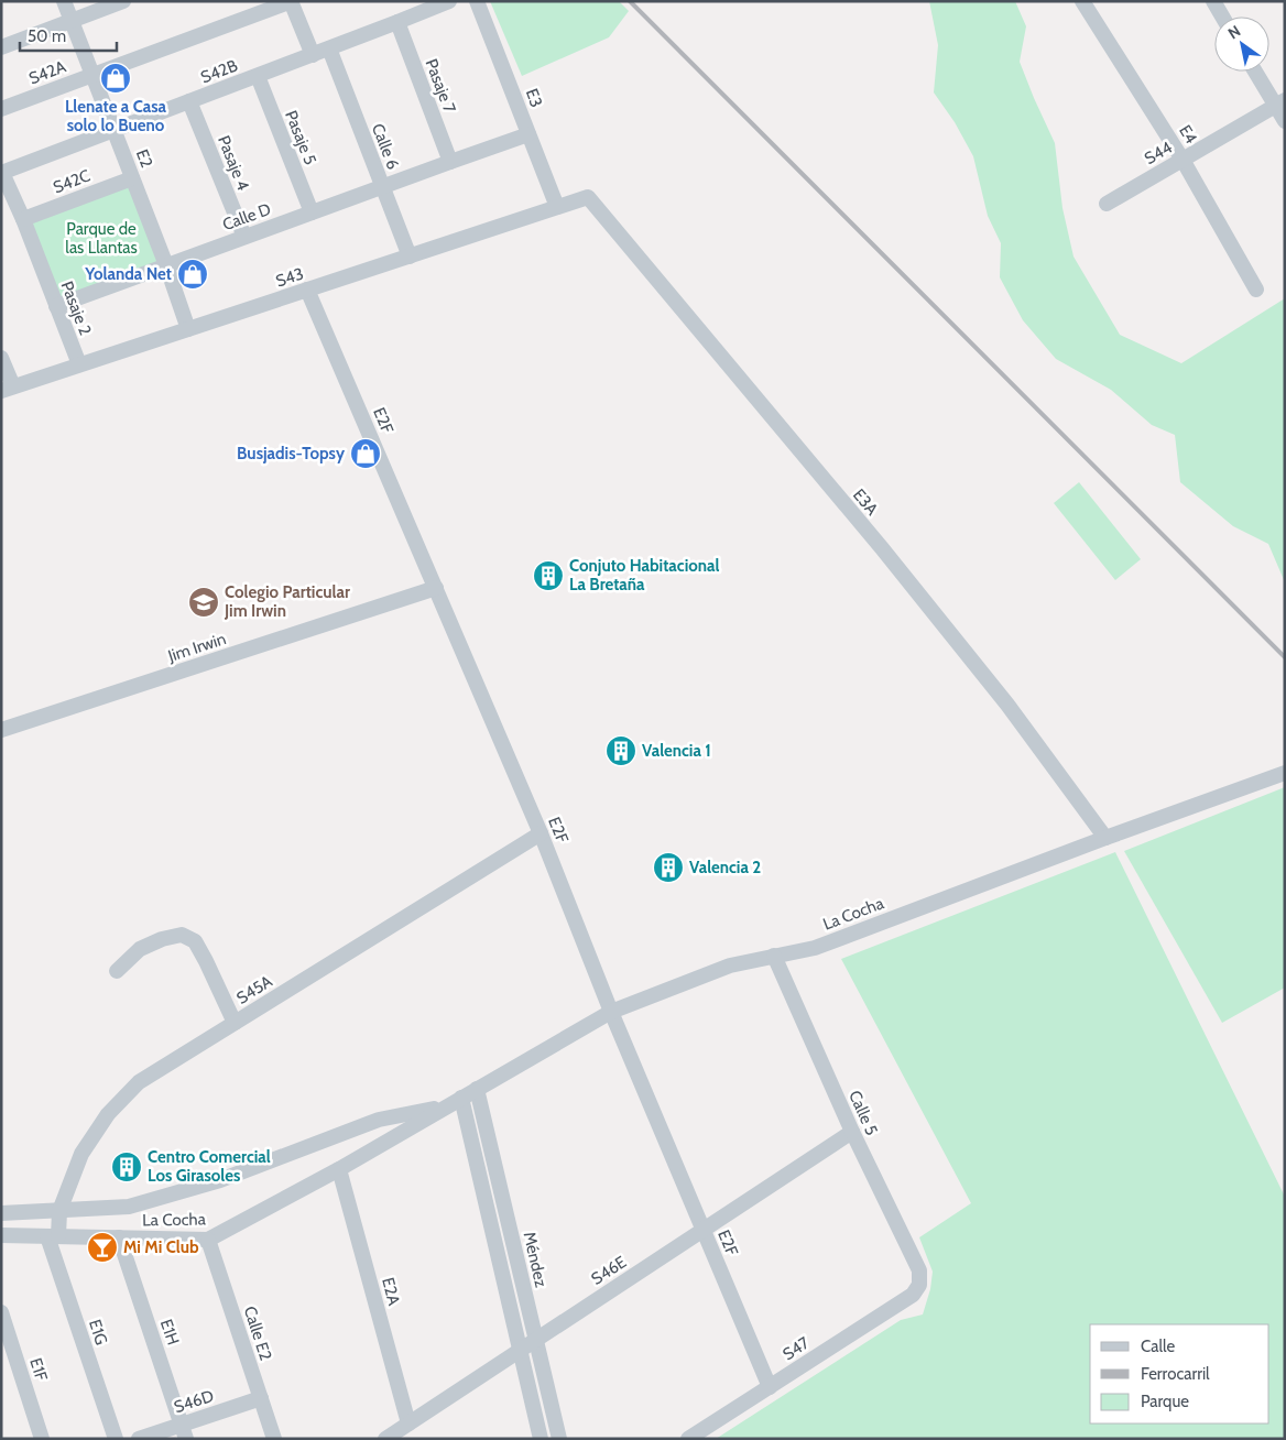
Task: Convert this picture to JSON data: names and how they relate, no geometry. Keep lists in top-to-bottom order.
{
  "streets": {
    "street": [
      "S42B",
      "S42A",
      "Pasaje 7",
      "E3",
      "E4",
      "Pasaje 5",
      "Calle 6",
      "S44",
      "E2",
      "Pasaje 4",
      "S42C",
      "Calle D",
      "S43",
      "Pasaje 2",
      "E2F",
      "E3A",
      "Jim Irwin",
      "La Cocha",
      "S45A",
      "Calle 5",
      "Méndez",
      "S46E",
      "E2A",
      "E1G",
      "E1H",
      "Calle E2",
      "S47",
      "E1F",
      "S46D"
    ]
  },
  "crossings": [
    ["S42B", "Pasaje 7"],
    ["S42B", "Pasaje 5"],
    ["S42B", "Calle 6"],
    ["S42B", "E2"],
    ["S42B", "Pasaje 4"],
    ["S42B", "Pasaje 2"],
    ["S42A", "E2"],
    ["Pasaje 7", "Calle D"],
    ["E3", "Calle D"],
    ["E3", "S43"],
    ["E4", "S44"],
    ["Pasaje 5", "Calle D"],
    ["Calle 6", "Calle D"],
    ["Calle 6", "S43"],
    ["E2", "S42C"],
    ["E2", "Calle D"],
    ["E2", "S43"],
    ["Pasaje 4", "Calle D"],
    ["S42C", "Pasaje 2"],
    ["Calle D", "Pasaje 2"],
    ["S43", "Pasaje 2"],
    ["S43", "E2F"],
    ["S43", "E3A"],
    ["E2F", "Jim Irwin"],
    ["E2F", "La Cocha"],
    ["E2F", "S45A"],
    ["E2F", "S46E"],
    ["E2F", "S47"],
    ["E3A", "La Cocha"],
    ["La Cocha", "S45A"],
    ["La Cocha", "Calle 5"],
    ["La Cocha", "Méndez"],
    ["La Cocha", "E2A"],
    ["La Cocha", "E1G"],
    ["La Cocha", "E1H"],
    ["La Cocha", "Calle E2"],
    ["S45A", "E1G"],
    ["Calle 5", "S46E"],
    ["Calle 5", "S47"],
    ["Méndez", "S46E"],
    ["S46E", "E2A"],
    ["E1H", "S46D"],
    ["Calle E2", "S46D"]
  ],
  "parks": ["Parque de las Llantas"],
  "places": {
    "shop": ["Llenate a Casa solo lo Bueno", "Yolanda Net", "Busjadis-Topsy"],
    "building": [
      "Conjuto Habitacional La Bretaña",
      "Valencia 1",
      "Valencia 2",
      "Centro Comercial Los Girasoles"
    ],
    "school or university": ["Colegio Particular Jim Irwin"],
    "bar": ["Mi Mi Club"]
  },
  "legend": ["Calle", "Ferrocarril", "Parque"],
  "scale_bar": "50 m",
  "north": "top left"
}
